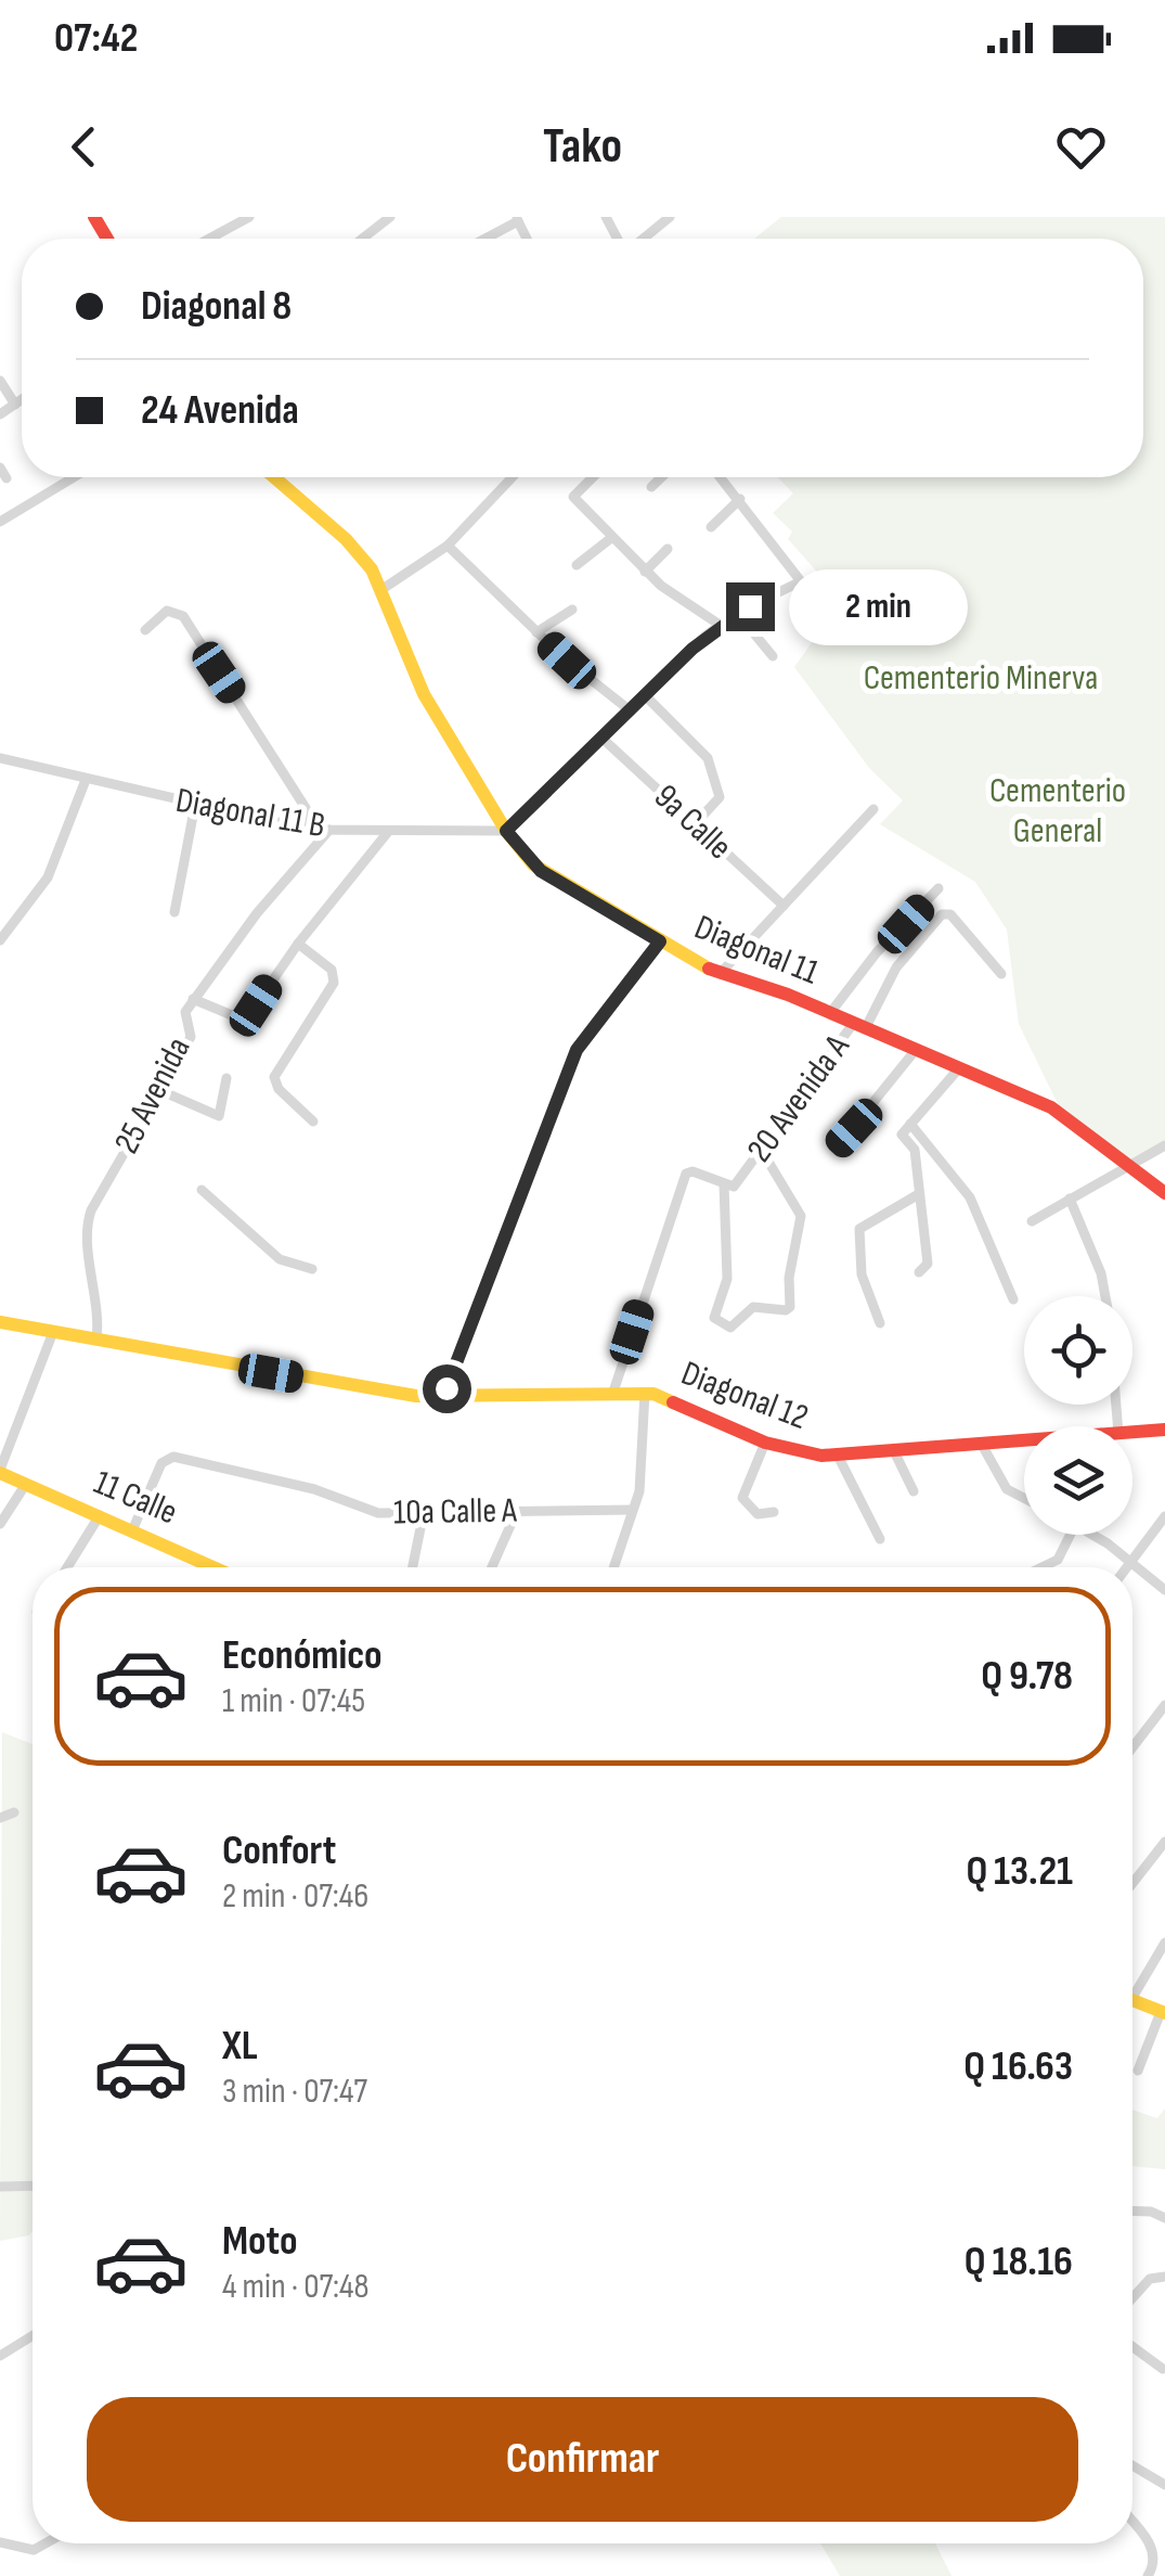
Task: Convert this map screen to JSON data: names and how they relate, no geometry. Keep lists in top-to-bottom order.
{
  "streets": {
    "street": [
      "Diagonal 11 B",
      "9a Calle",
      "Diagonal 11",
      "25 Avenida",
      "20 Avenida A",
      "Diagonal 12",
      "11 Calle",
      "10a Calle A"
    ]
  },
  "crossings": [
    ["Diagonal 11 B", "Diagonal 11"],
    ["Diagonal 11 B", "25 Avenida"],
    ["Diagonal 11", "20 Avenida A"],
    ["25 Avenida", "Diagonal 12"],
    ["20 Avenida A", "Diagonal 12"],
    ["11 Calle", "10a Calle A"]
  ],
  "parks": ["Cementerio Minerva", "Cementerio General"],
  "page": {
    "status": "07:42",
    "header": "Tako",
    "banner": ["Diagonal 8", "24 Avenida"],
    "bubble": "2 min",
    "list": [
      {
        "name": "Económico",
        "note": "1 min · 07:45",
        "value": "Q 9.78"
      },
      {
        "name": "Confort",
        "note": "2 min · 07:46",
        "value": "Q 13.21"
      },
      {
        "name": "XL",
        "note": "3 min · 07:47",
        "value": "Q 16.63"
      },
      {
        "name": "Moto",
        "note": "4 min · 07:48",
        "value": "Q 18.16"
      }
    ],
    "buttons": "Confirmar"
  }
}
